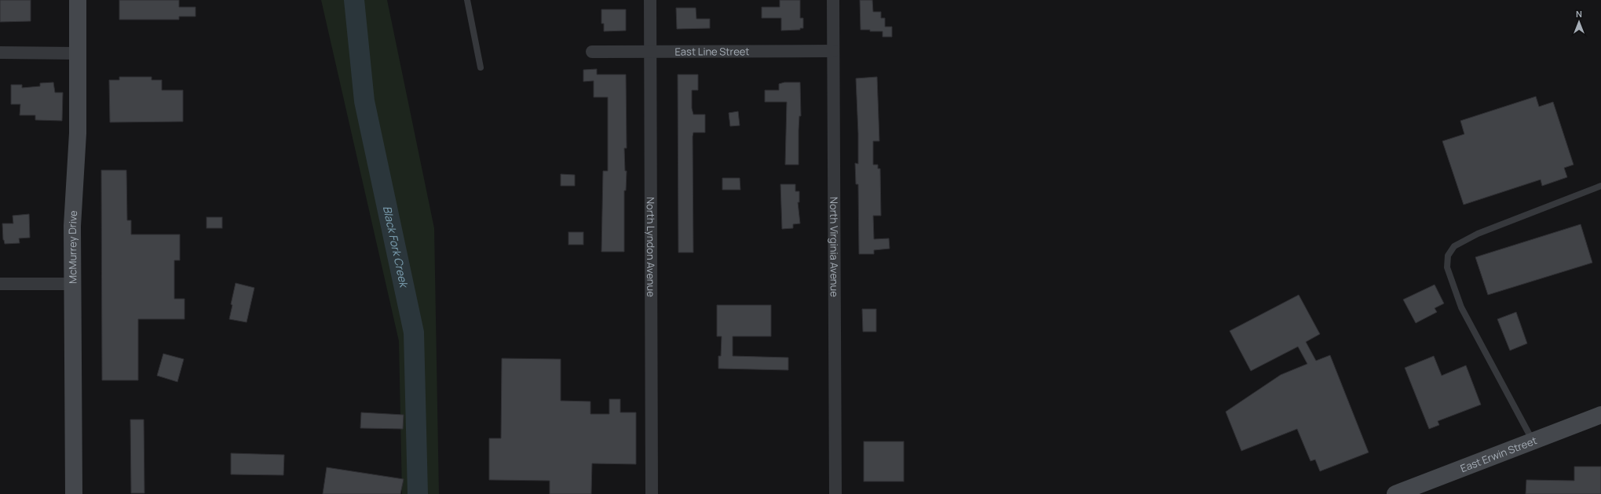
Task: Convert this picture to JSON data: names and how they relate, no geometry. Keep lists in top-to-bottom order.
{
  "streets": {
    "street": [
      "East Line Street",
      "McMurrey Drive",
      "North Lyndon Avenue",
      "North Virginia Avenue",
      "East Erwin Street"
    ]
  },
  "crossings": [
    ["East Line Street", "North Lyndon Avenue"],
    ["East Line Street", "North Virginia Avenue"]
  ],
  "water": ["Black Fork Creek"],
  "north": "top"
}
